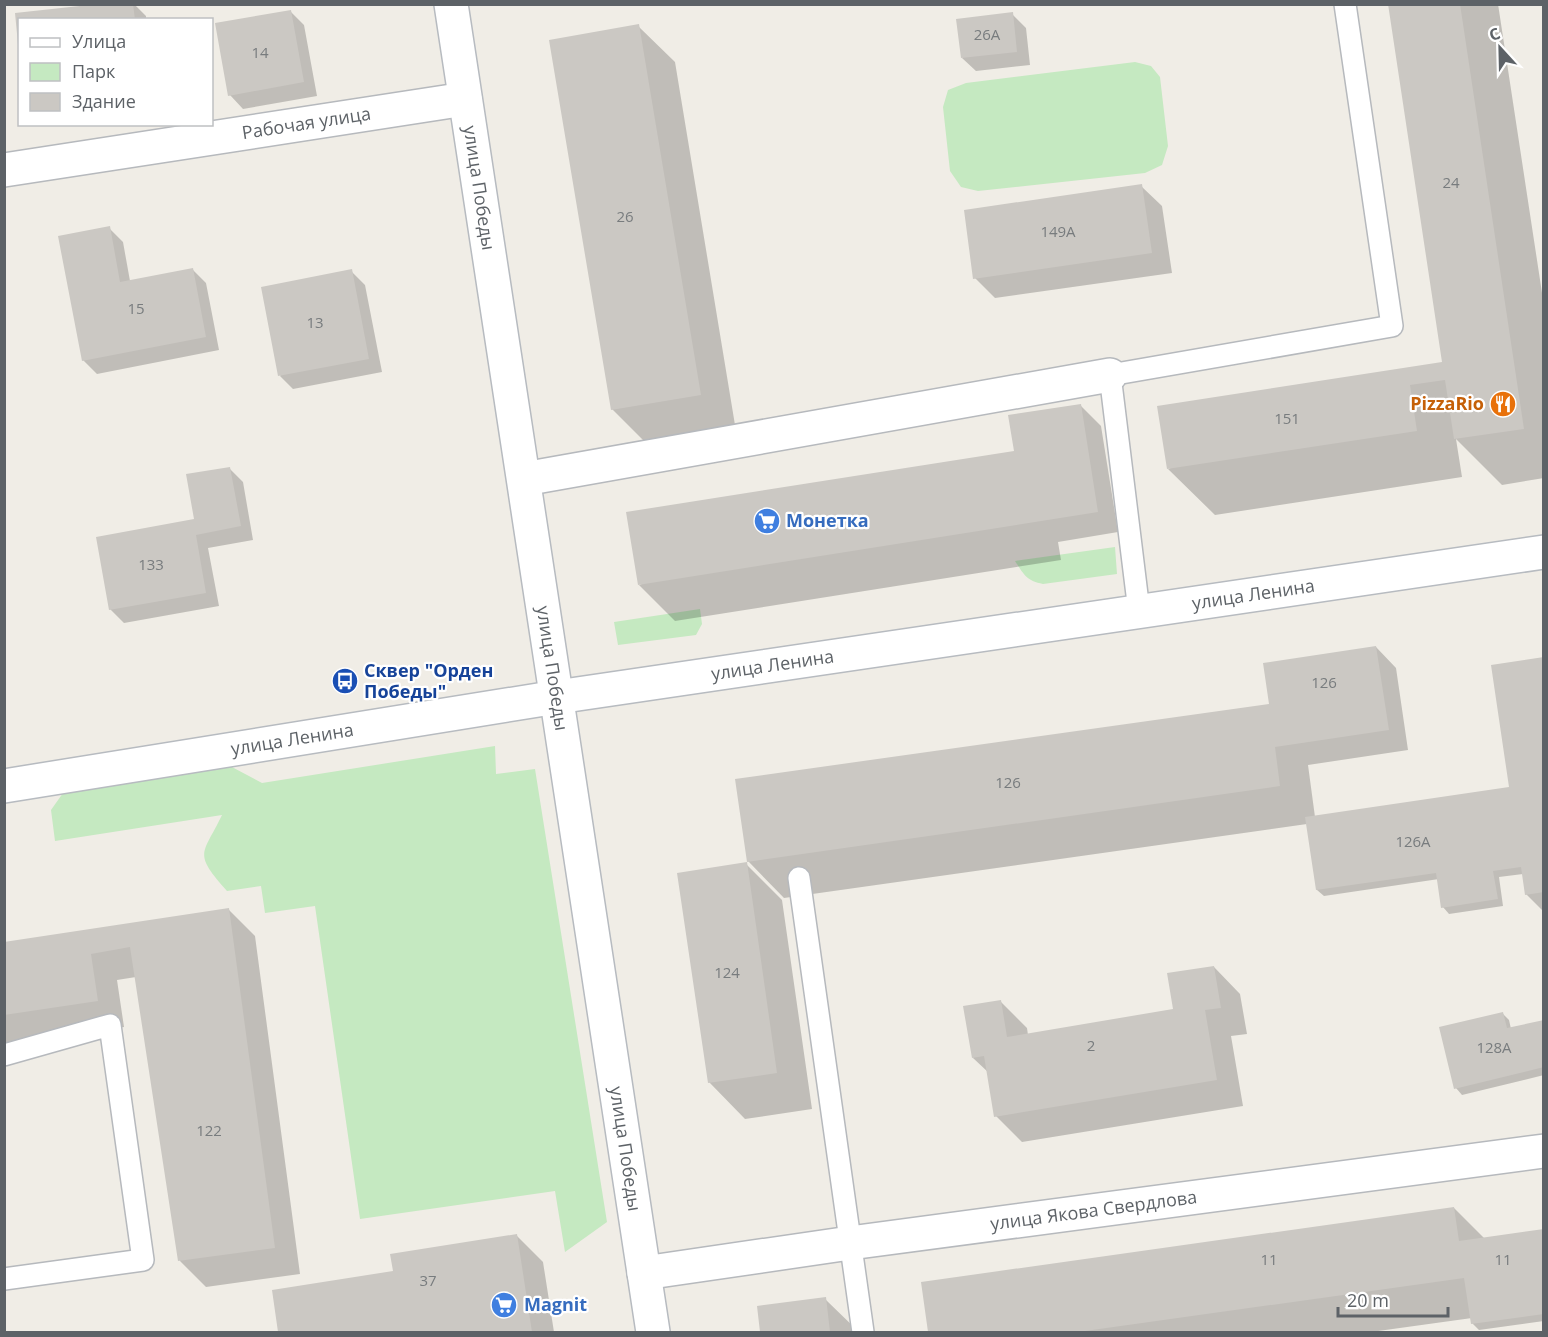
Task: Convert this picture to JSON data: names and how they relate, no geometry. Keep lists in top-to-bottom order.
{
  "streets": {
    "main road": [
      "Рабочая улица",
      "улица Победы",
      "улица Ленина",
      "улица Якова Свердлова"
    ]
  },
  "crossings": [
    ["Рабочая улица", "улица Победы"],
    ["улица Победы", "улица Ленина"],
    ["улица Победы", "улица Якова Свердлова"]
  ],
  "places": {
    "restaurant": ["PizzaRio"],
    "supermarket": ["Монетка", "Magnit"],
    "bus stop": ["Сквер \"Орден Победы\""]
  },
  "house_numbers": [
    "26А",
    "14",
    "24",
    "26",
    "149А",
    "15",
    "13",
    "151",
    "133",
    "126",
    "126",
    "126А",
    "124",
    "2",
    "128А",
    "122",
    "11",
    "11",
    "37"
  ],
  "legend": ["Улица", "Парк", "Здание"],
  "scale_bar": "20 m",
  "north": "top"
}
